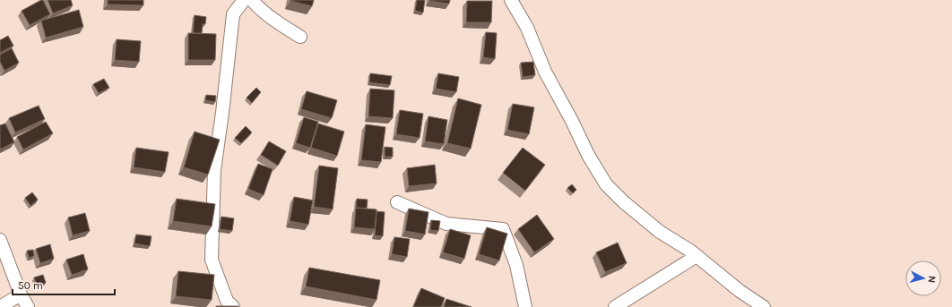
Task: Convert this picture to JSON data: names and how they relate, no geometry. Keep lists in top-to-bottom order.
{
  "scale_bar": "50 m",
  "north": "right"
}
